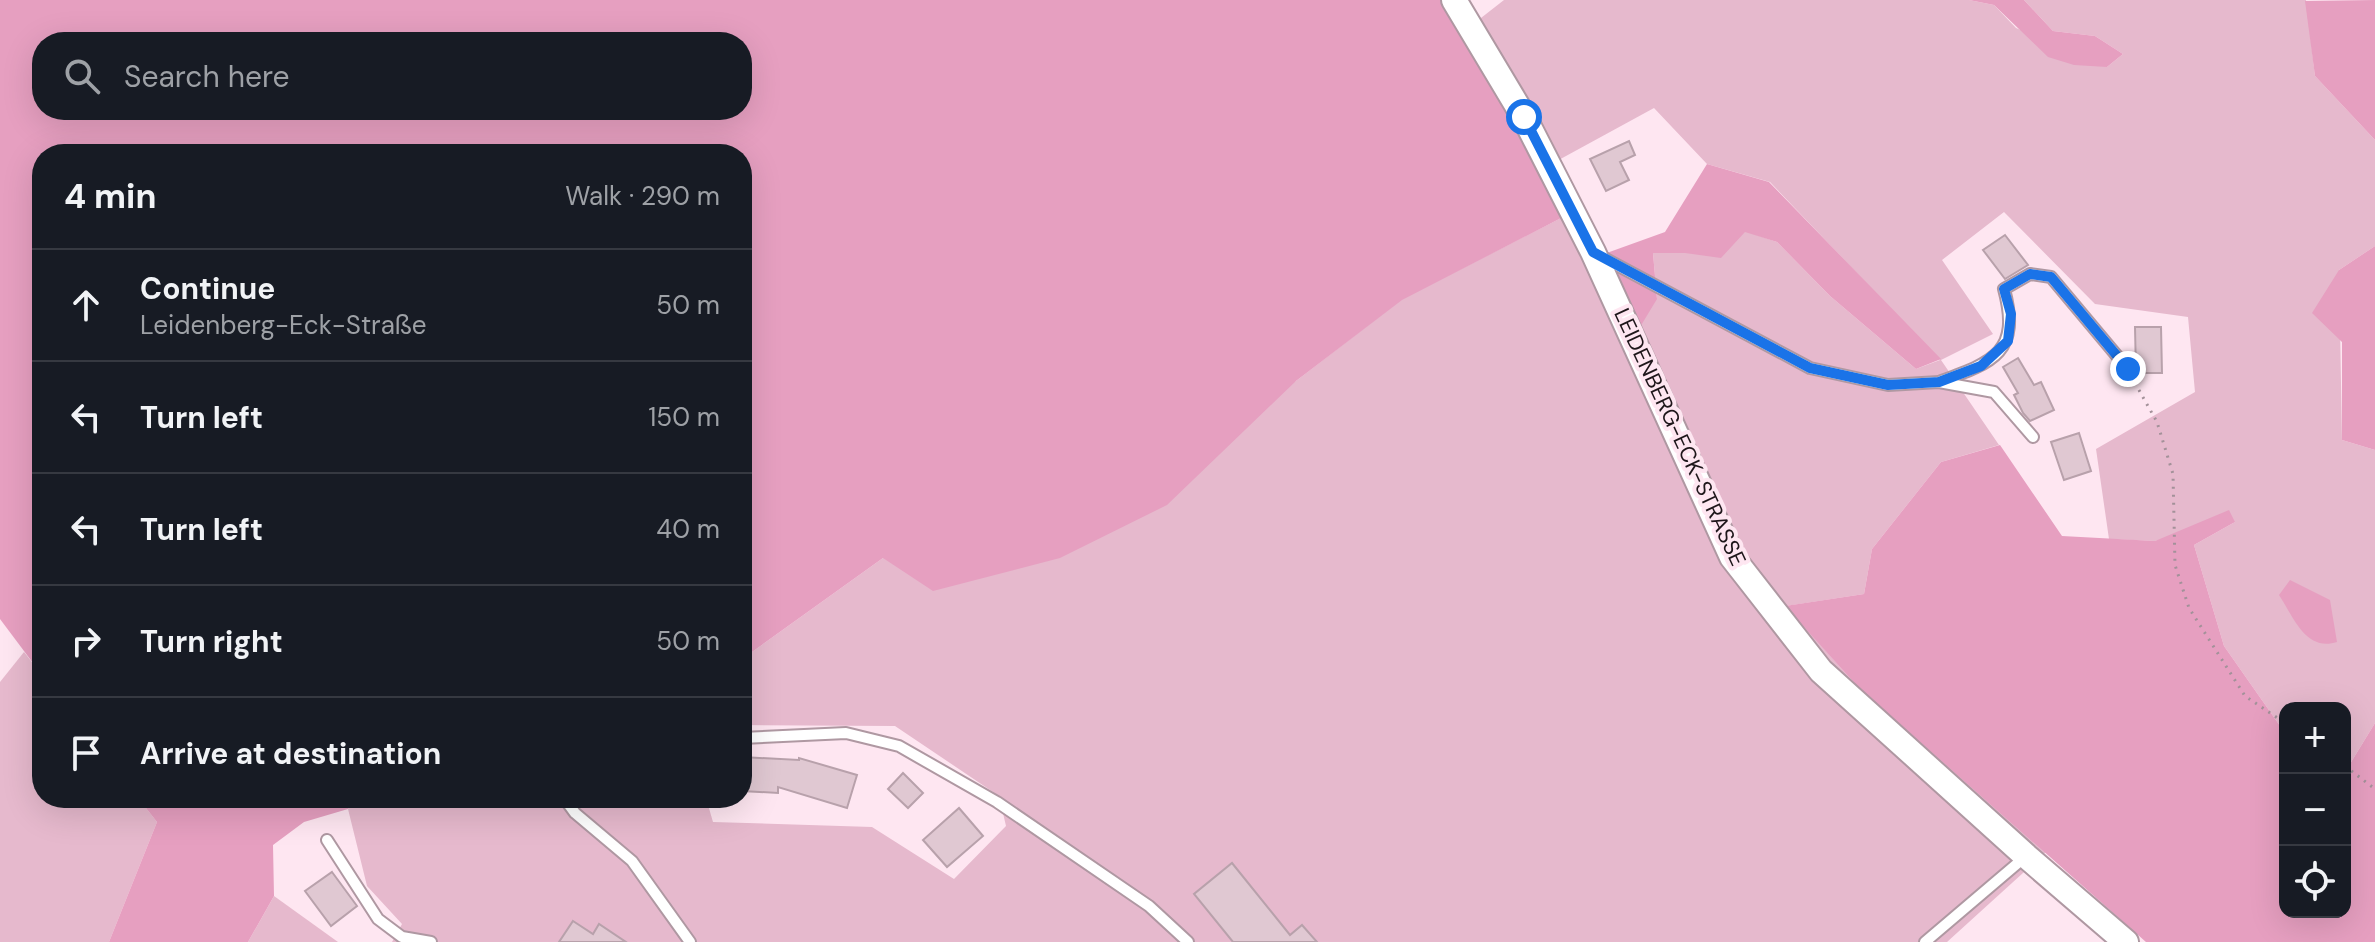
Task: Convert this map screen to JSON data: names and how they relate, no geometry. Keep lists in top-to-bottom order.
{
  "streets": {
    "street": ["LEIDENBERG-ECK-STRASSE"]
  },
  "page": {
    "search": "Search here",
    "heading": ["4 min", "Walk · 290 m"],
    "list": [
      ["Continue", "Leidenberg-Eck-Straße", "50 m"],
      ["Turn left", "150 m"],
      ["Turn left", "40 m"],
      ["Turn right", "50 m"],
      "Arrive at destination"
    ],
    "map_buttons": ["+", "−"]
  }
}
